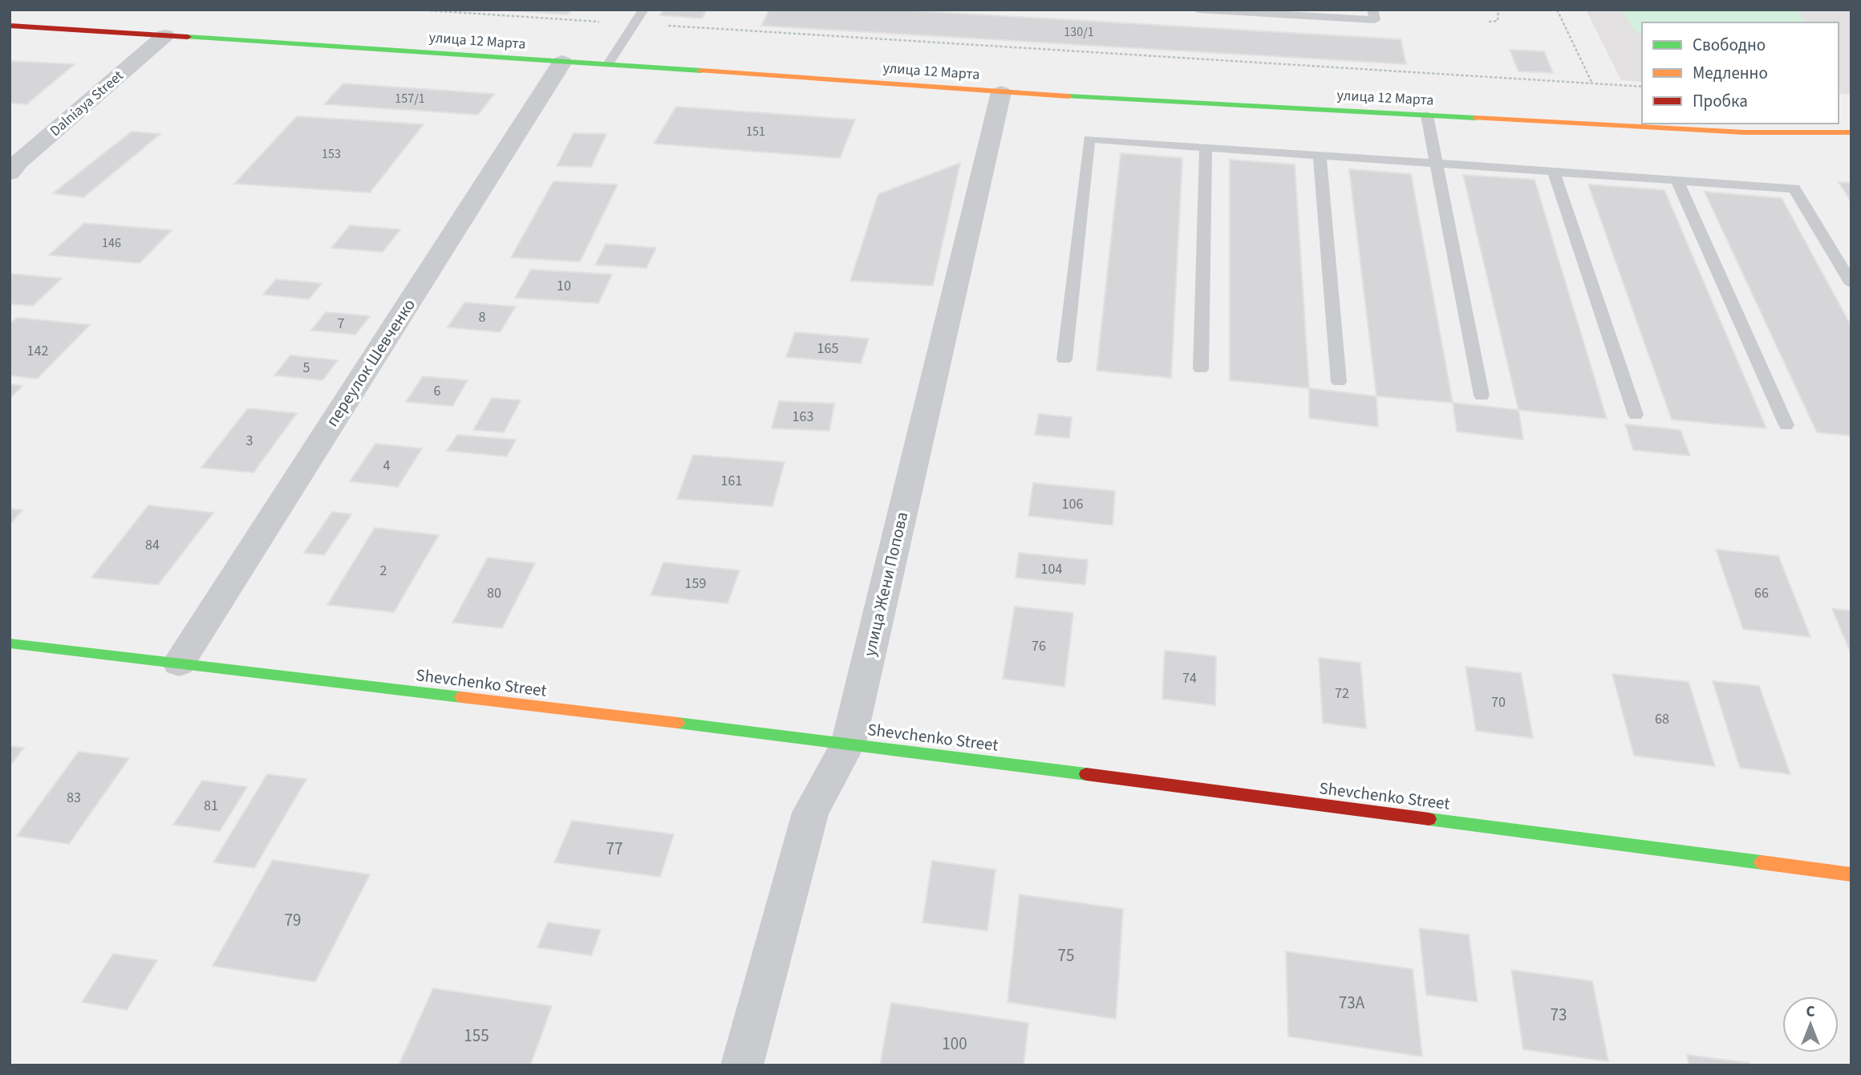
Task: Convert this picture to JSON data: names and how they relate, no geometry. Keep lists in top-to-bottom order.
{
  "streets": {
    "street": [
      "улица 12 Марта",
      "Dalniaya Street",
      "переулок Шевченко",
      "улица Жени Попова",
      "Shevchenko Street"
    ]
  },
  "crossings": [
    ["улица 12 Марта", "Dalniaya Street"],
    ["улица 12 Марта", "переулок Шевченко"],
    ["улица 12 Марта", "улица Жени Попова"],
    ["переулок Шевченко", "Shevchenko Street"],
    ["улица Жени Попова", "Shevchenko Street"]
  ],
  "house_numbers": [
    "130/1",
    "157/1",
    "151",
    "153",
    "146",
    "10",
    "8",
    "7",
    "165",
    "142",
    "5",
    "6",
    "163",
    "3",
    "4",
    "161",
    "106",
    "84",
    "104",
    "2",
    "159",
    "80",
    "66",
    "76",
    "74",
    "72",
    "70",
    "68",
    "83",
    "81",
    "77",
    "79",
    "75",
    "73А",
    "73",
    "155",
    "100"
  ],
  "legend": ["Свободно", "Медленно", "Пробка"],
  "north": "top"
}
